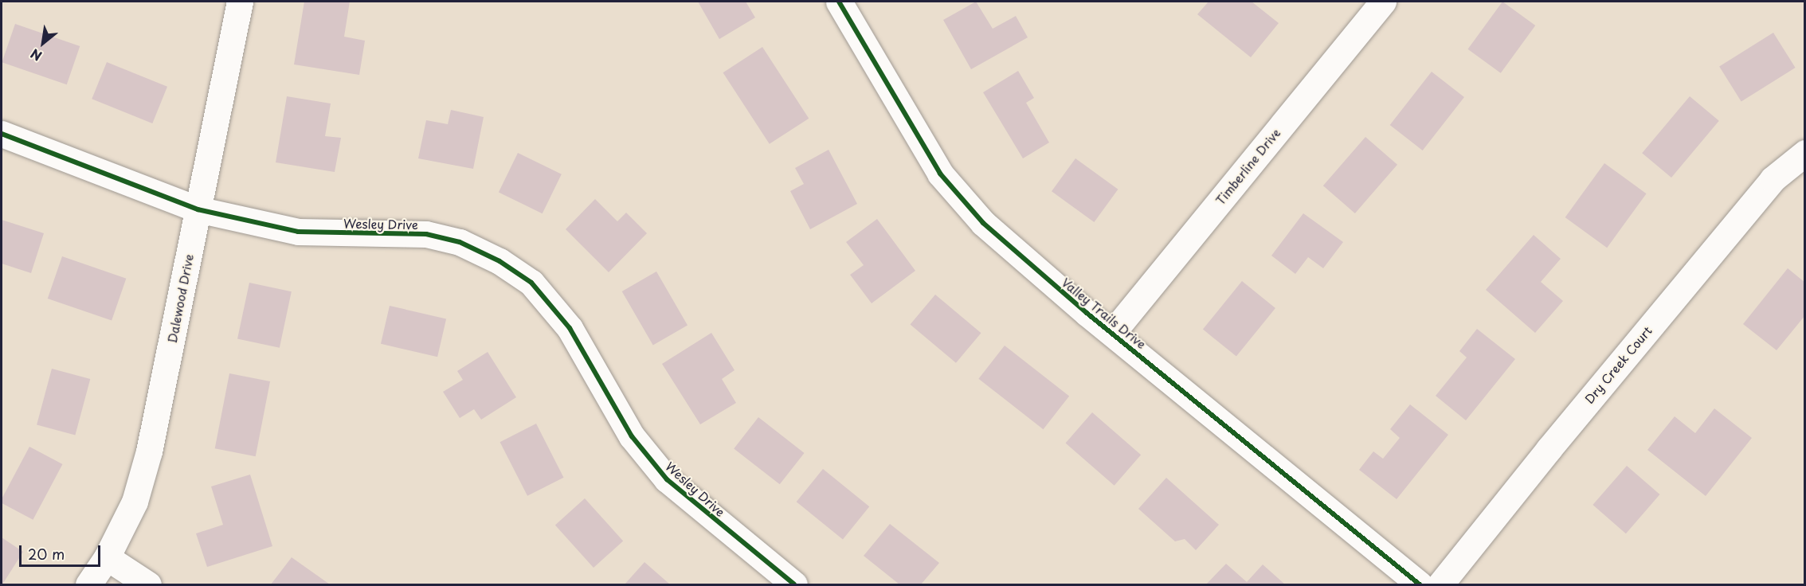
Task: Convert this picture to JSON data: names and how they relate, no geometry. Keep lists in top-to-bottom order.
{
  "streets": {
    "street": [
      "Timberline Drive",
      "Wesley Drive",
      "Dalewood Drive",
      "Valley Trails Drive",
      "Dry Creek Court"
    ]
  },
  "crossings": [
    ["Timberline Drive", "Valley Trails Drive"],
    ["Wesley Drive", "Dalewood Drive"]
  ],
  "scale_bar": "20 m",
  "north": "bottom left"
}
